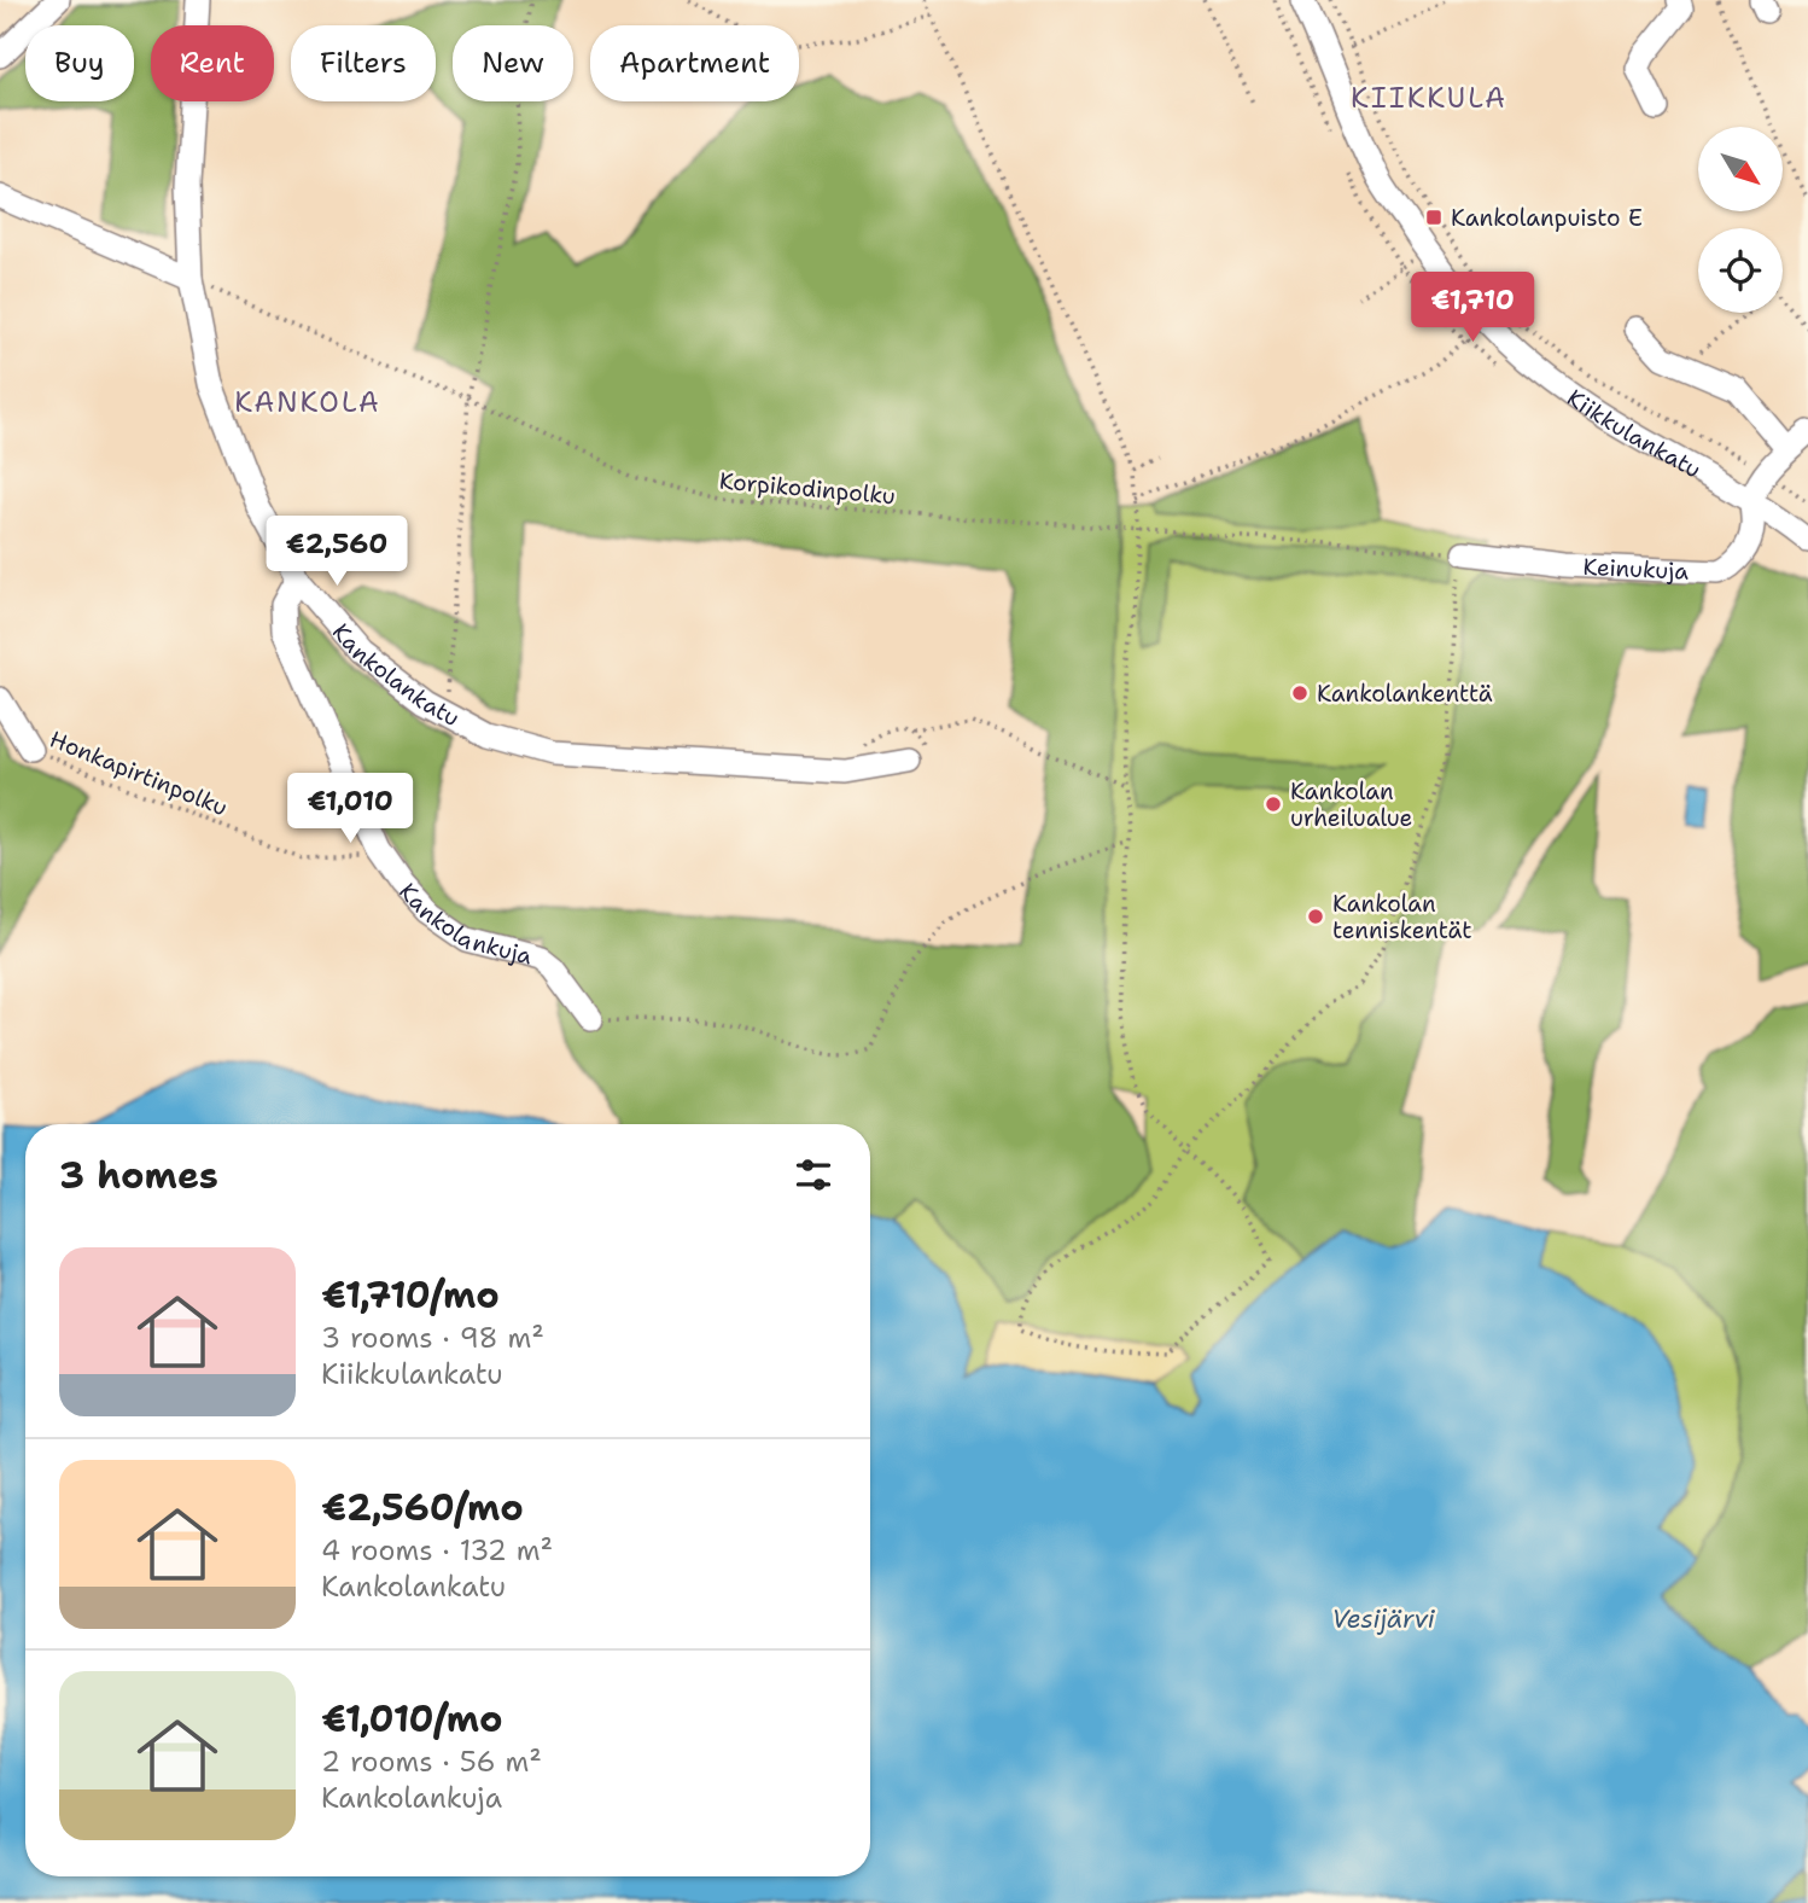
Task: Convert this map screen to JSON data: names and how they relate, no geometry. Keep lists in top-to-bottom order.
{
  "streets": {
    "street": [
      "Kiikkulankatu",
      "Keinukuja",
      "Kankolankatu",
      "Kankolankuja"
    ],
    "path": ["Korpikodinpolku", "Honkapirtinpolku"]
  },
  "crossings": [
    ["Kiikkulankatu", "Keinukuja"],
    ["Korpikodinpolku", "Keinukuja"],
    ["Korpikodinpolku", "Kankolankatu"],
    ["Kankolankatu", "Kankolankuja"],
    ["Honkapirtinpolku", "Kankolankuja"]
  ],
  "districts": ["KIIKKULA", "KANKOLA"],
  "water": ["Vesijärvi"],
  "places": {
    "transit": ["Kankolanpuisto E"],
    "other": ["Kankolankenttä", "Kankolan urheilualue", "Kankolan tenniskentät"]
  },
  "north": "bottom right",
  "page": {
    "chip": [
      "Buy",
      "Rent",
      "Filters",
      "New",
      "Apartment"
    ],
    "price": ["€1,710", "€2,560", "€1,010"],
    "heading": "3 homes",
    "list": [
      {
        "name": "€1,710/mo",
        "note": "3 rooms · 98 m² · Kiikkulankatu"
      },
      {
        "name": "€2,560/mo",
        "note": "4 rooms · 132 m² · Kankolankatu"
      },
      {
        "name": "€1,010/mo",
        "note": "2 rooms · 56 m² · Kankolankuja"
      }
    ]
  }
}
